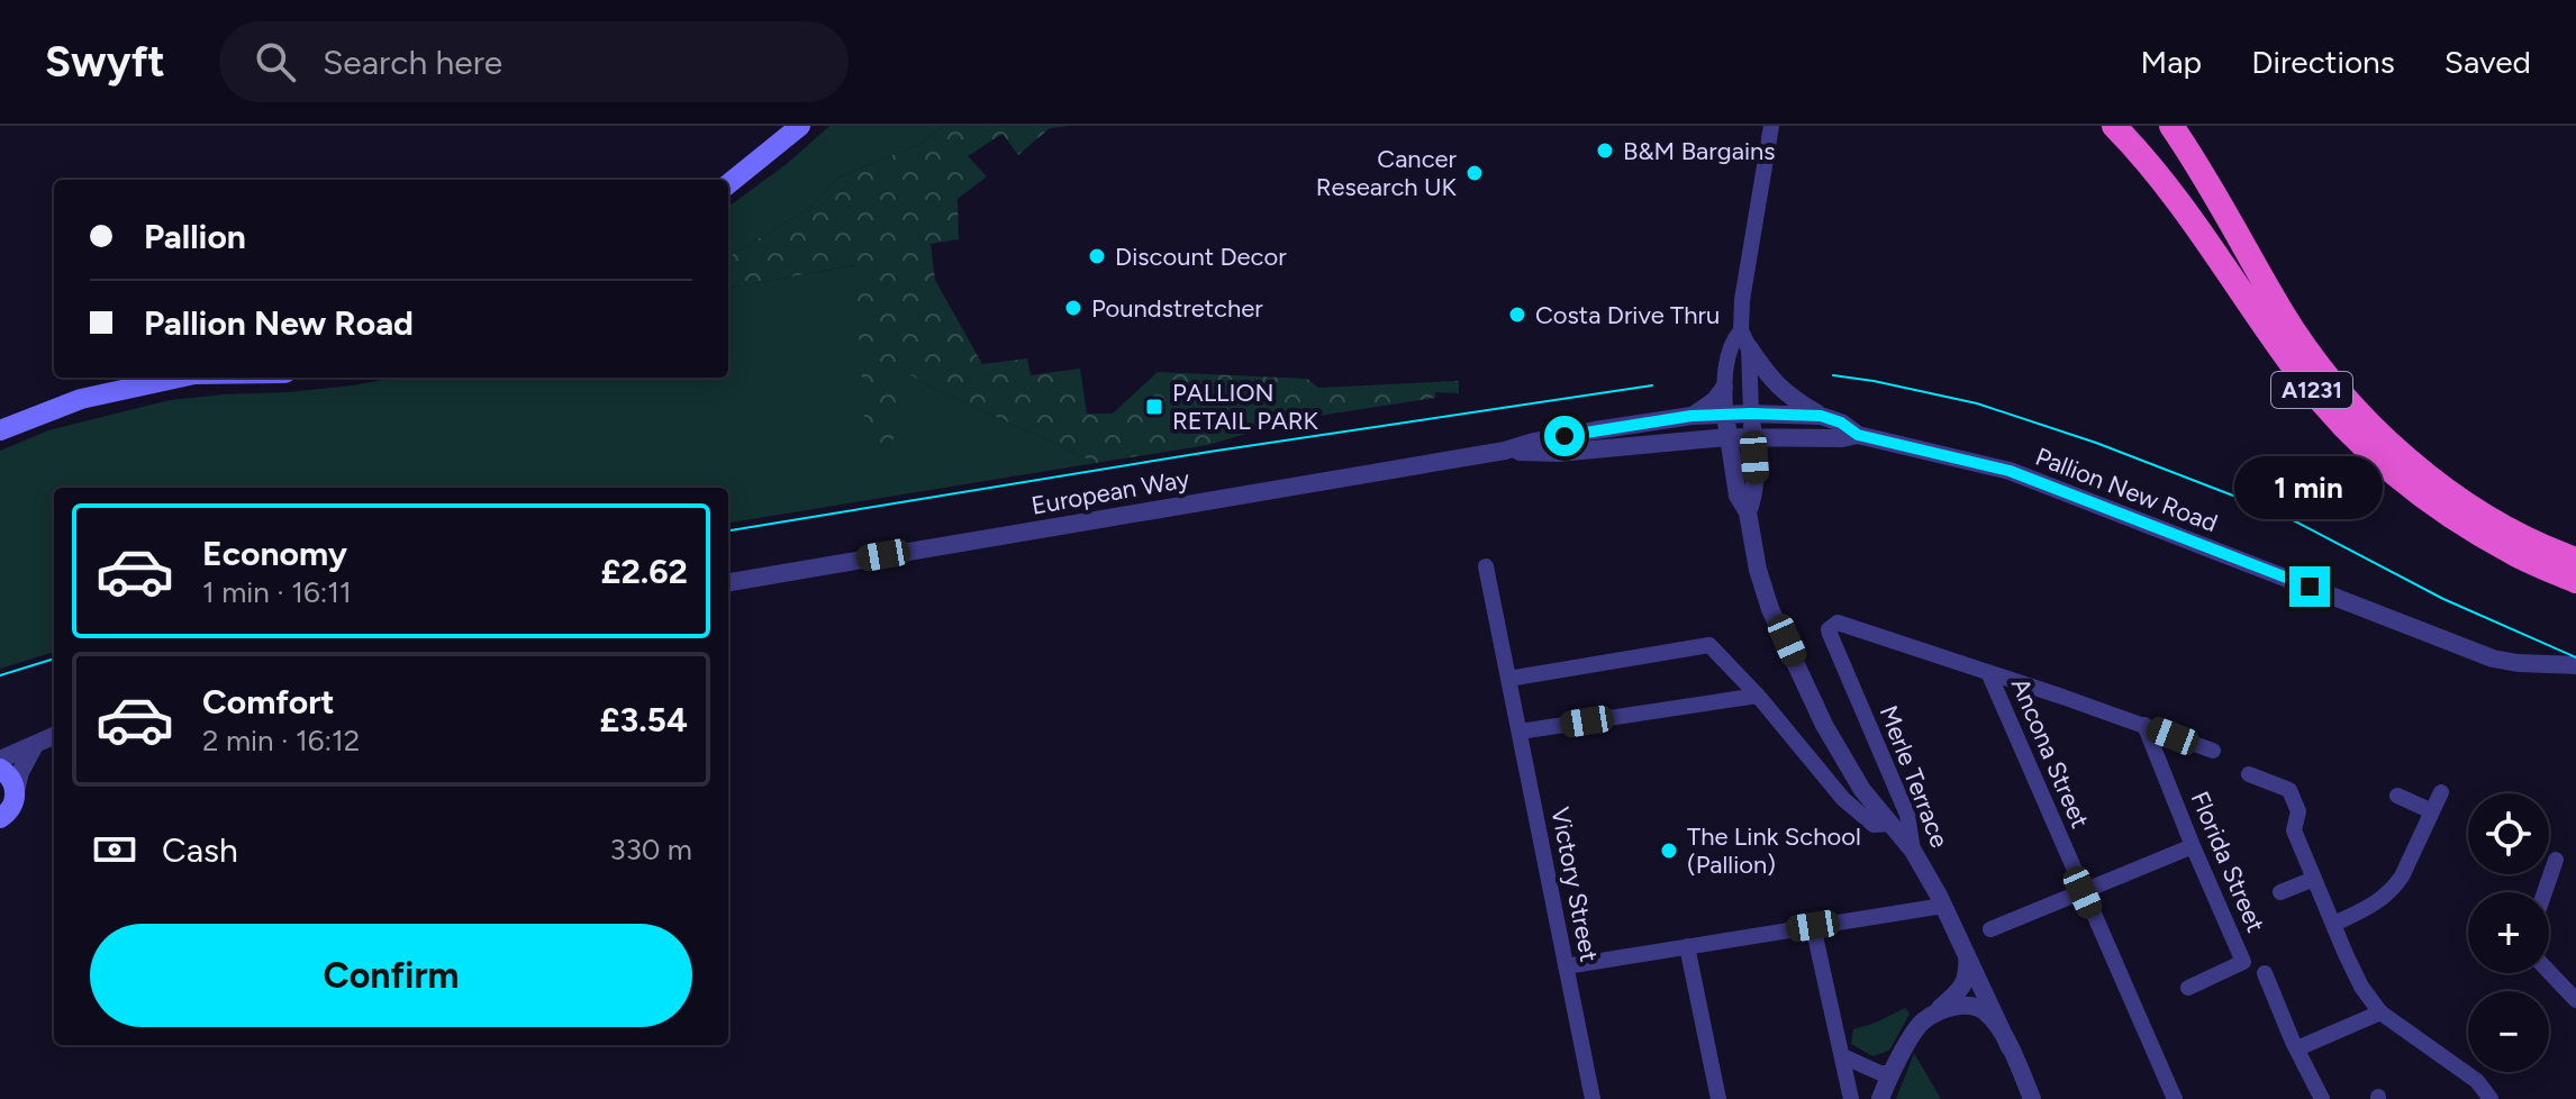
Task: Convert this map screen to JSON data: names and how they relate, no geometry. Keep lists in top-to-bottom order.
{
  "streets": {
    "highway": ["A1231"],
    "street": [
      "Pallion New Road",
      "European Way",
      "Ancona Street",
      "Merle Terrace",
      "Florida Street",
      "Victory Street"
    ]
  },
  "crossings": [
    ["Pallion New Road", "European Way"],
    ["Ancona Street", "Merle Terrace"]
  ],
  "places": {
    "other": [
      "B&M Bargains",
      "Cancer Research UK",
      "Discount Decor",
      "Poundstretcher",
      "Costa Drive Thru",
      "The Link School (Pallion)"
    ],
    "transit": ["PALLION RETAIL PARK"]
  },
  "page": {
    "header": "Swyft",
    "search": "Search here",
    "nav": ["Map", "Directions", "Saved"],
    "banner": ["Pallion", "Pallion New Road"],
    "bubble": "1 min",
    "list": [
      {
        "name": "Economy",
        "note": "1 min · 16:11",
        "value": "£2.62"
      },
      {
        "name": "Comfort",
        "note": "2 min · 16:12",
        "value": "£3.54"
      }
    ],
    "map_buttons": ["+", "−"],
    "pay": ["Cash", "330 m"],
    "buttons": "Confirm"
  }
}
